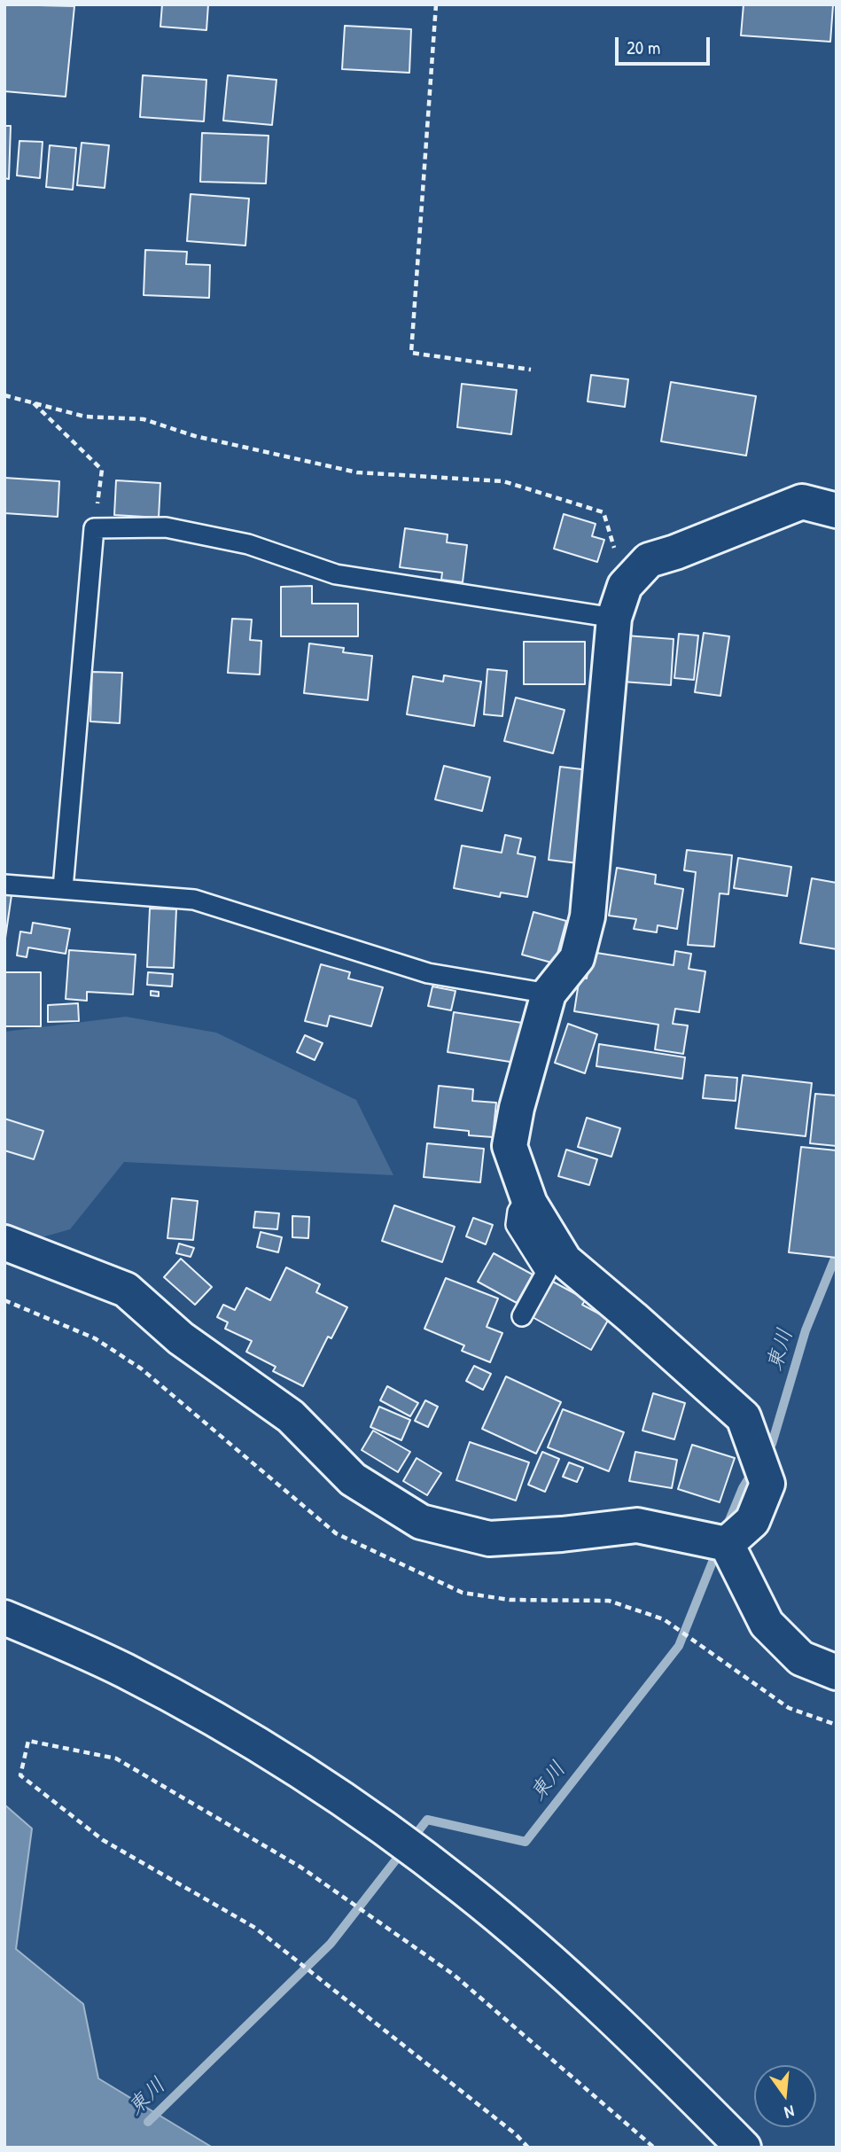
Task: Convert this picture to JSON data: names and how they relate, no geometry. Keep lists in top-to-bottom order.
{
  "water": ["東川"],
  "scale_bar": "20 m",
  "north": "bottom"
}
